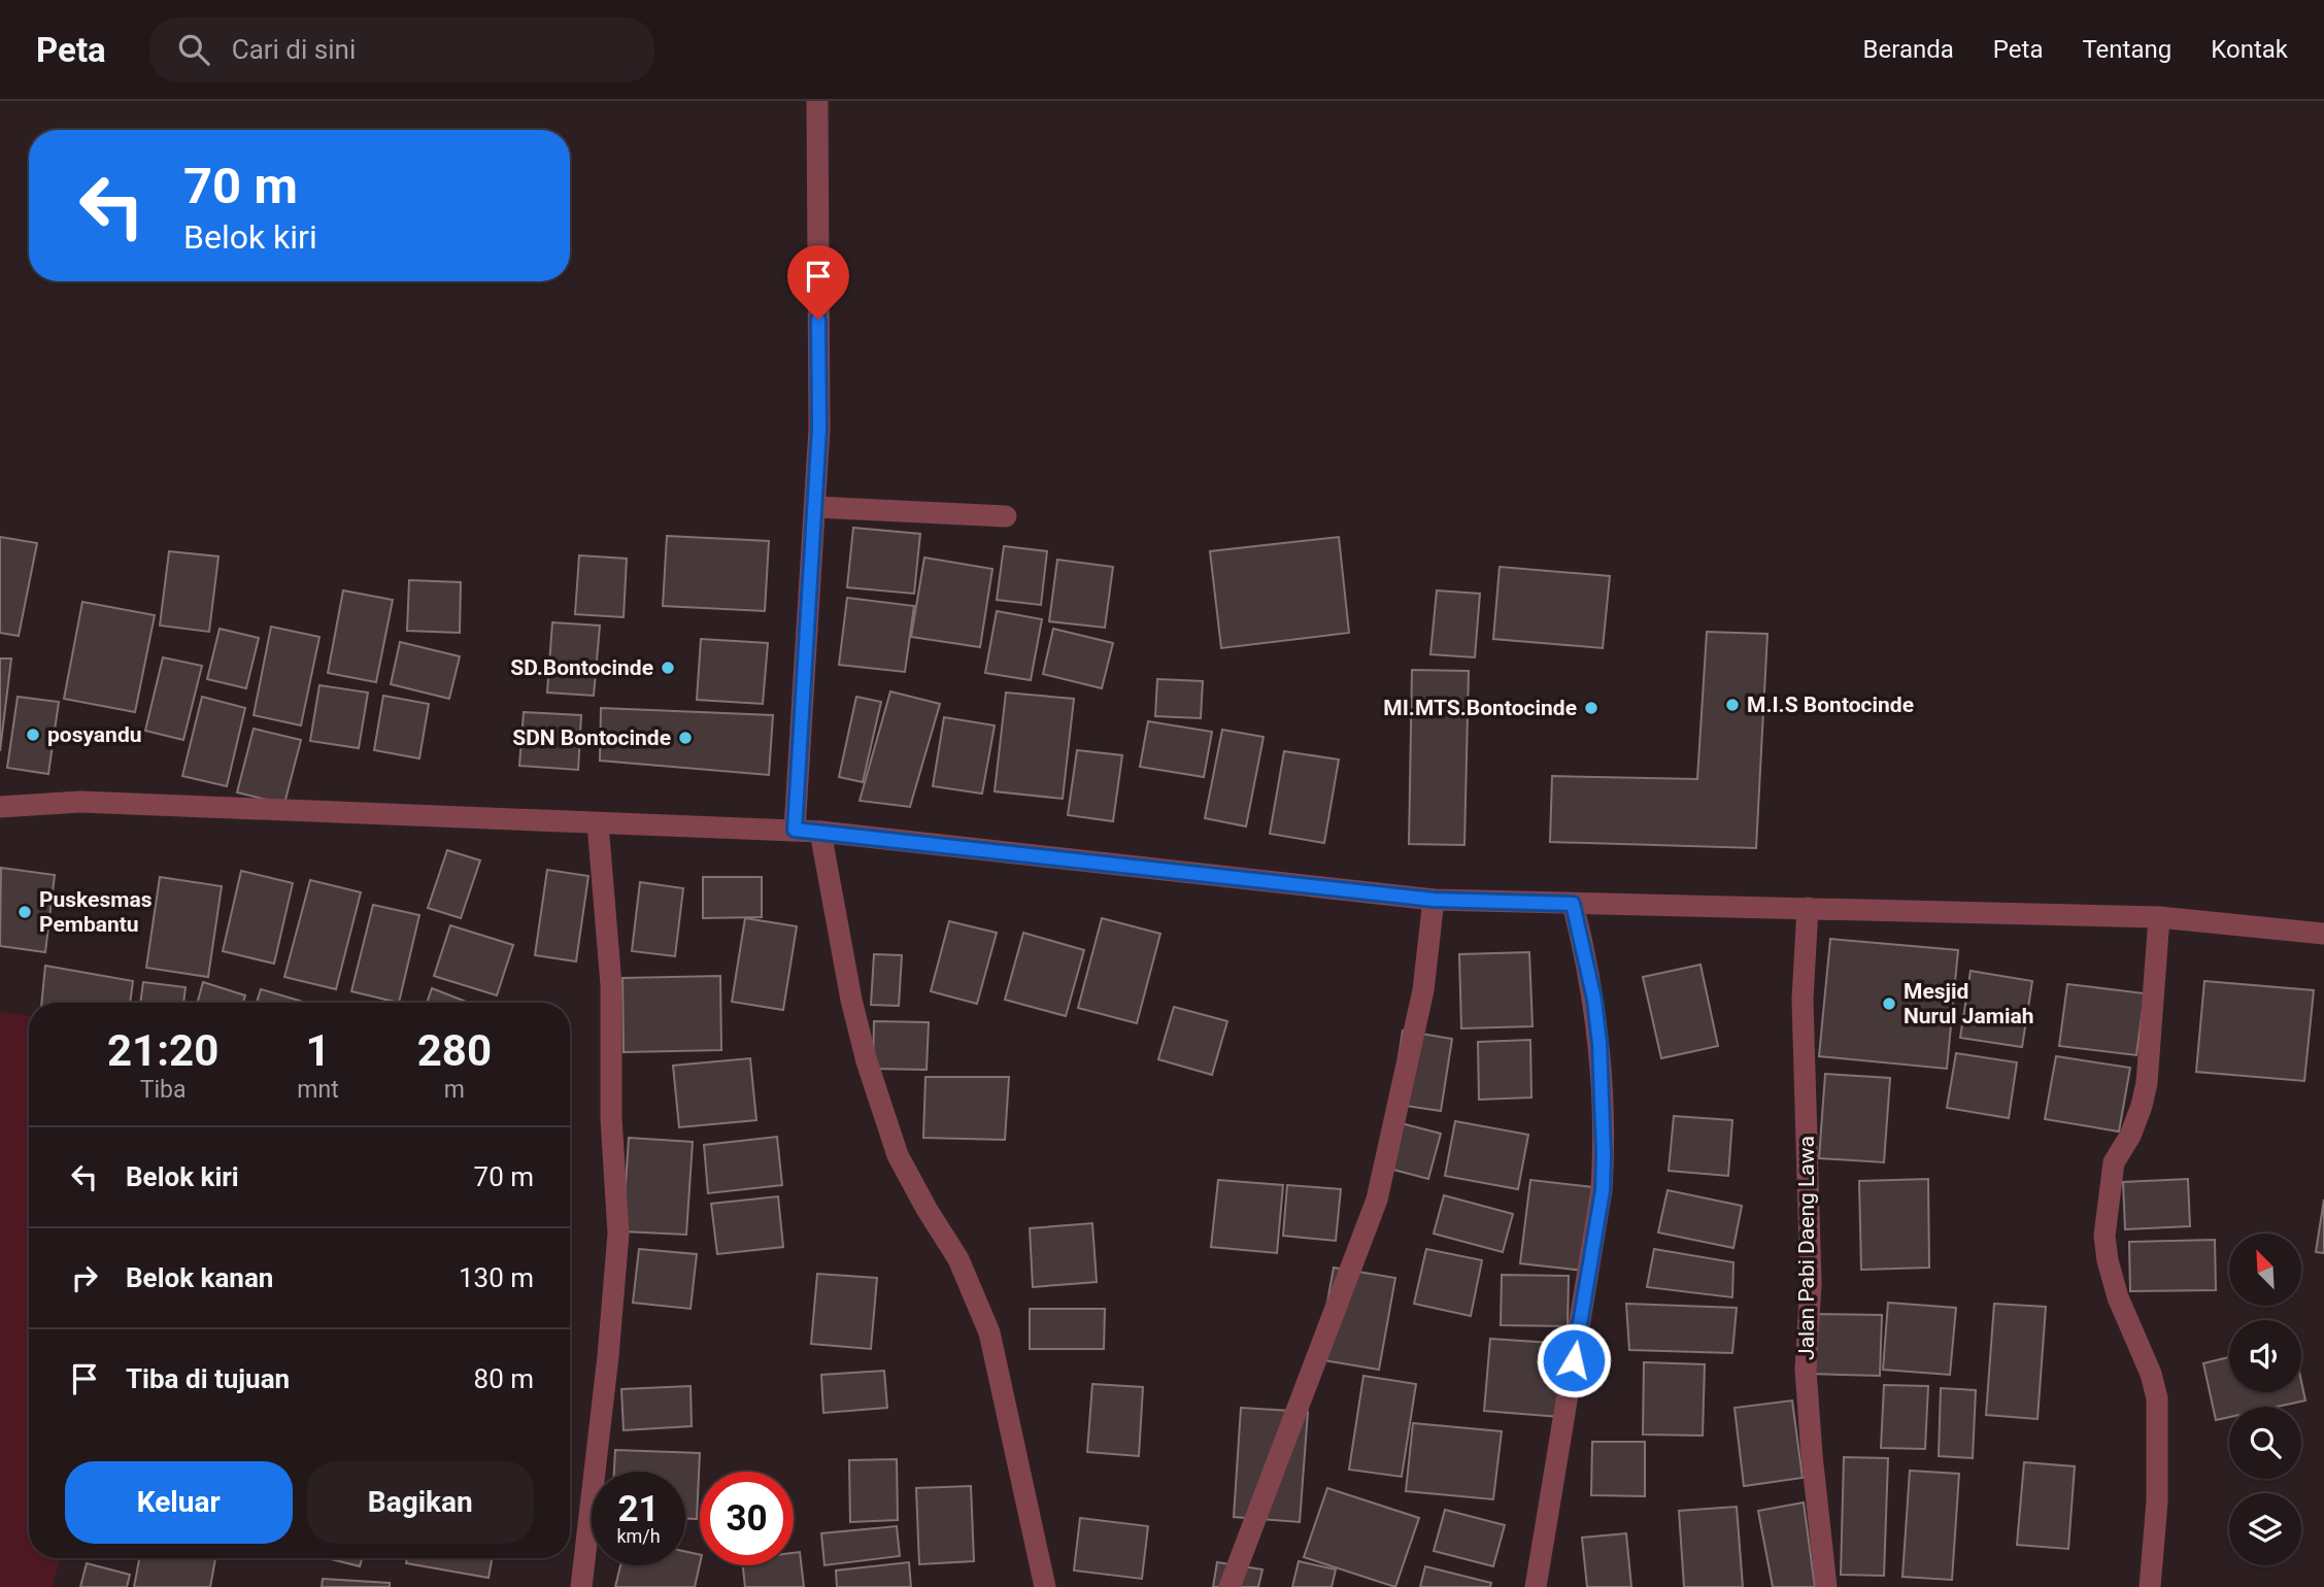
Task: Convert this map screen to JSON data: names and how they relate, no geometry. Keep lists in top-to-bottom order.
{
  "streets": {
    "street": ["Jalan Pabi Daeng Lawa"]
  },
  "places": [
    "SD.Bontocinde",
    "M.I.S Bontocinde",
    "MI.MTS.Bontocinde",
    "posyandu",
    "SDN Bontocinde",
    "Puskesmas Pembantu",
    "Mesjid Nurul Jamiah"
  ],
  "north": "top left",
  "page": {
    "header": "Peta",
    "search": "Cari di sini",
    "nav": [
      "Beranda",
      "Peta",
      "Tentang",
      "Kontak"
    ],
    "turn": ["70 m", "Belok kiri"],
    "eta": [
      "21:20",
      "Tiba",
      "1",
      "mnt",
      "280",
      "m"
    ],
    "list": [
      {
        "name": "Belok kiri",
        "value": "70 m"
      },
      {
        "name": "Belok kanan",
        "value": "130 m"
      },
      {
        "name": "Tiba di tujuan",
        "value": "80 m"
      }
    ],
    "buttons": ["Keluar", "Bagikan"],
    "speed": "21 km/h",
    "limit": "30"
  }
}
